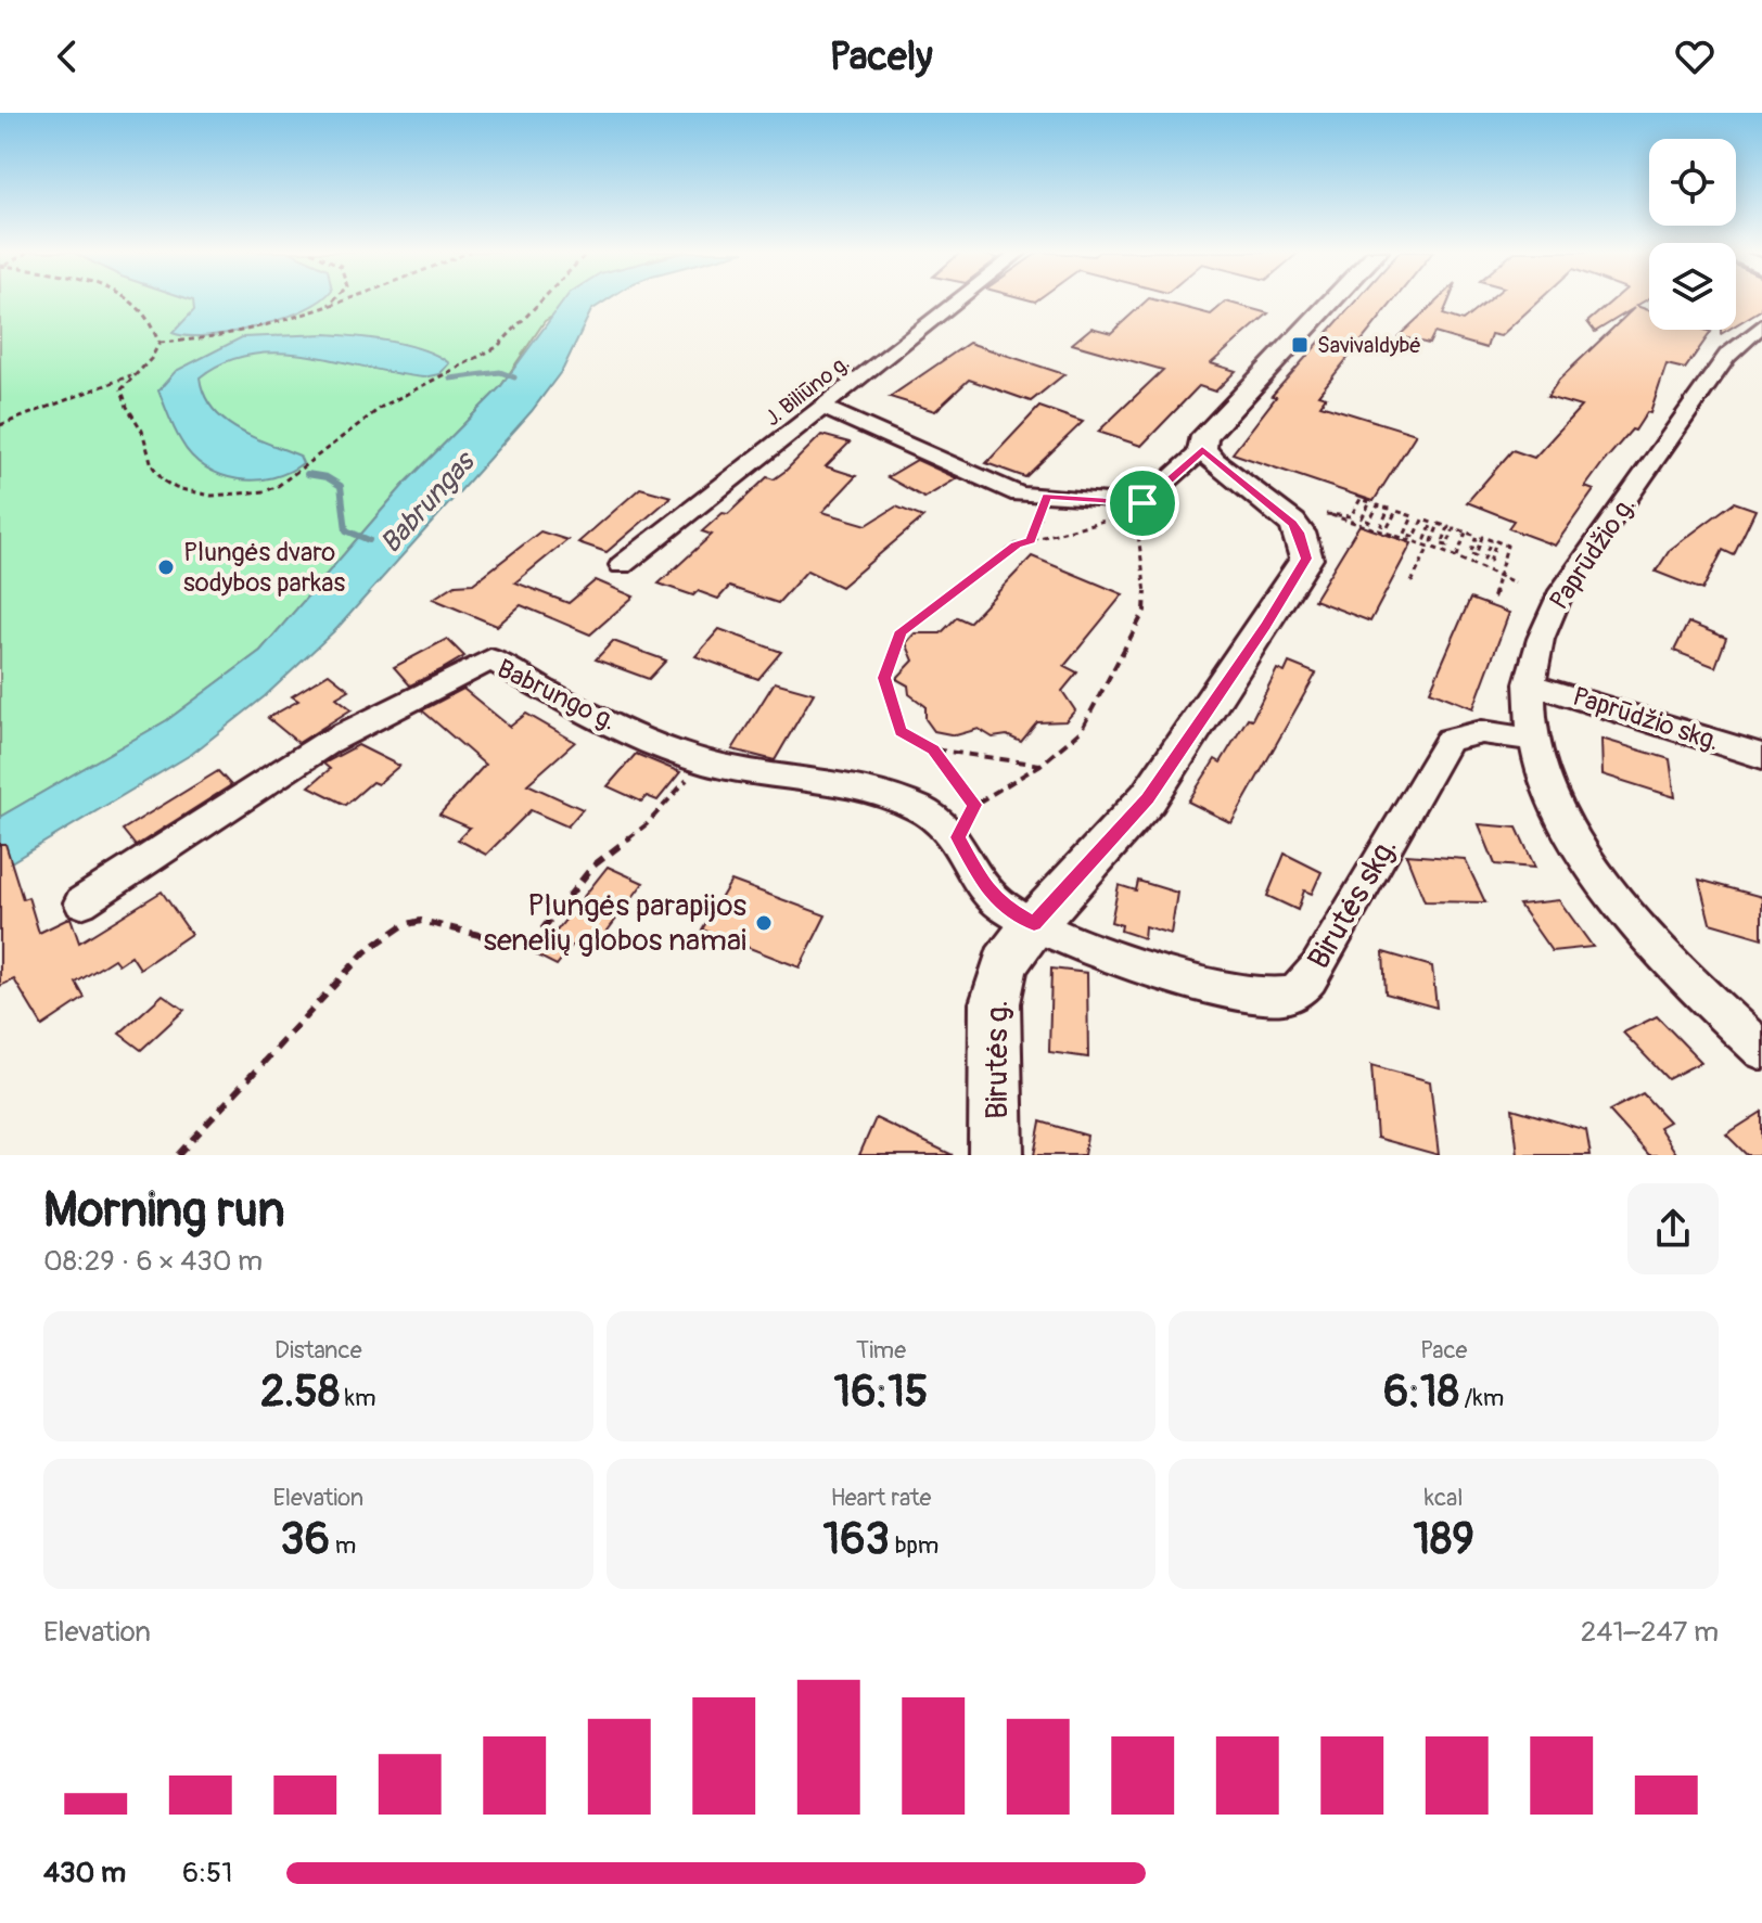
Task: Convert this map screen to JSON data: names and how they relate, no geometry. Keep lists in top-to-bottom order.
{
  "streets": {
    "main road": ["Birutės g."],
    "street": [
      "J. Biliūno g.",
      "Paprūdžio g.",
      "Babrungo g.",
      "Paprūdžio skg.",
      "Birutės skg."
    ]
  },
  "crossings": [
    ["Paprūdžio g.", "Paprūdžio skg."],
    ["Paprūdžio g.", "Birutės skg."],
    ["Babrungo g.", "Birutės skg."],
    ["Babrungo g.", "Birutės g."],
    ["Birutės skg.", "Birutės g."]
  ],
  "water": ["Babrungas"],
  "places": {
    "transit": ["Savivaldybė"],
    "other": ["Plungės dvaro sodybos parkas", "Plungės parapijos senelių globos namai"]
  },
  "page": {
    "header": "Pacely",
    "heading": ["Morning run", "08:29 · 6 × 430 m"],
    "stats": [
      ["Distance", "2.58 km"],
      ["Time", "16:15"],
      ["Pace", "6:18 /km"],
      ["Elevation", "36 m"],
      ["Heart rate", "163 bpm"],
      ["kcal", "189"]
    ],
    "chart": ["Elevation", "241–247 m"],
    "list": [
      {
        "name": "430 m",
        "note": "6:51"
      }
    ]
  }
}
